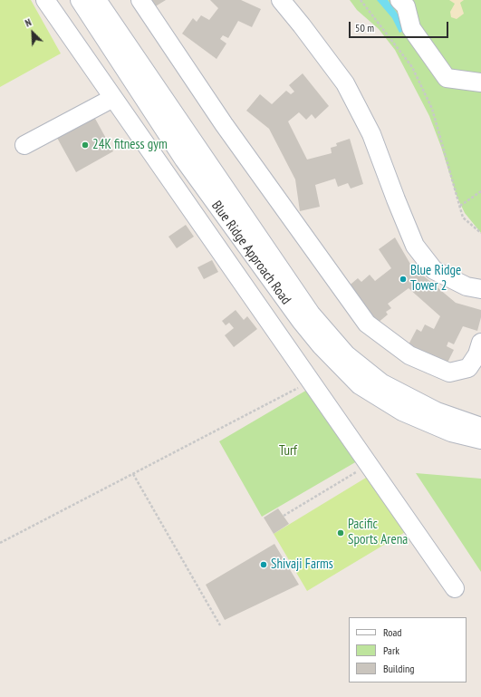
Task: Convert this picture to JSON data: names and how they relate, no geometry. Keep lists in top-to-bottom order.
{
  "streets": {
    "street": ["Blue Ridge Approach Road"]
  },
  "parks": ["Turf"],
  "places": [
    "24K fitness gym",
    "Blue Ridge Tower 2",
    "Pacific Sports Arena",
    "Shivaji Farms"
  ],
  "legend": ["Road", "Park", "Building"],
  "scale_bar": "50 m",
  "north": "top left"
}
